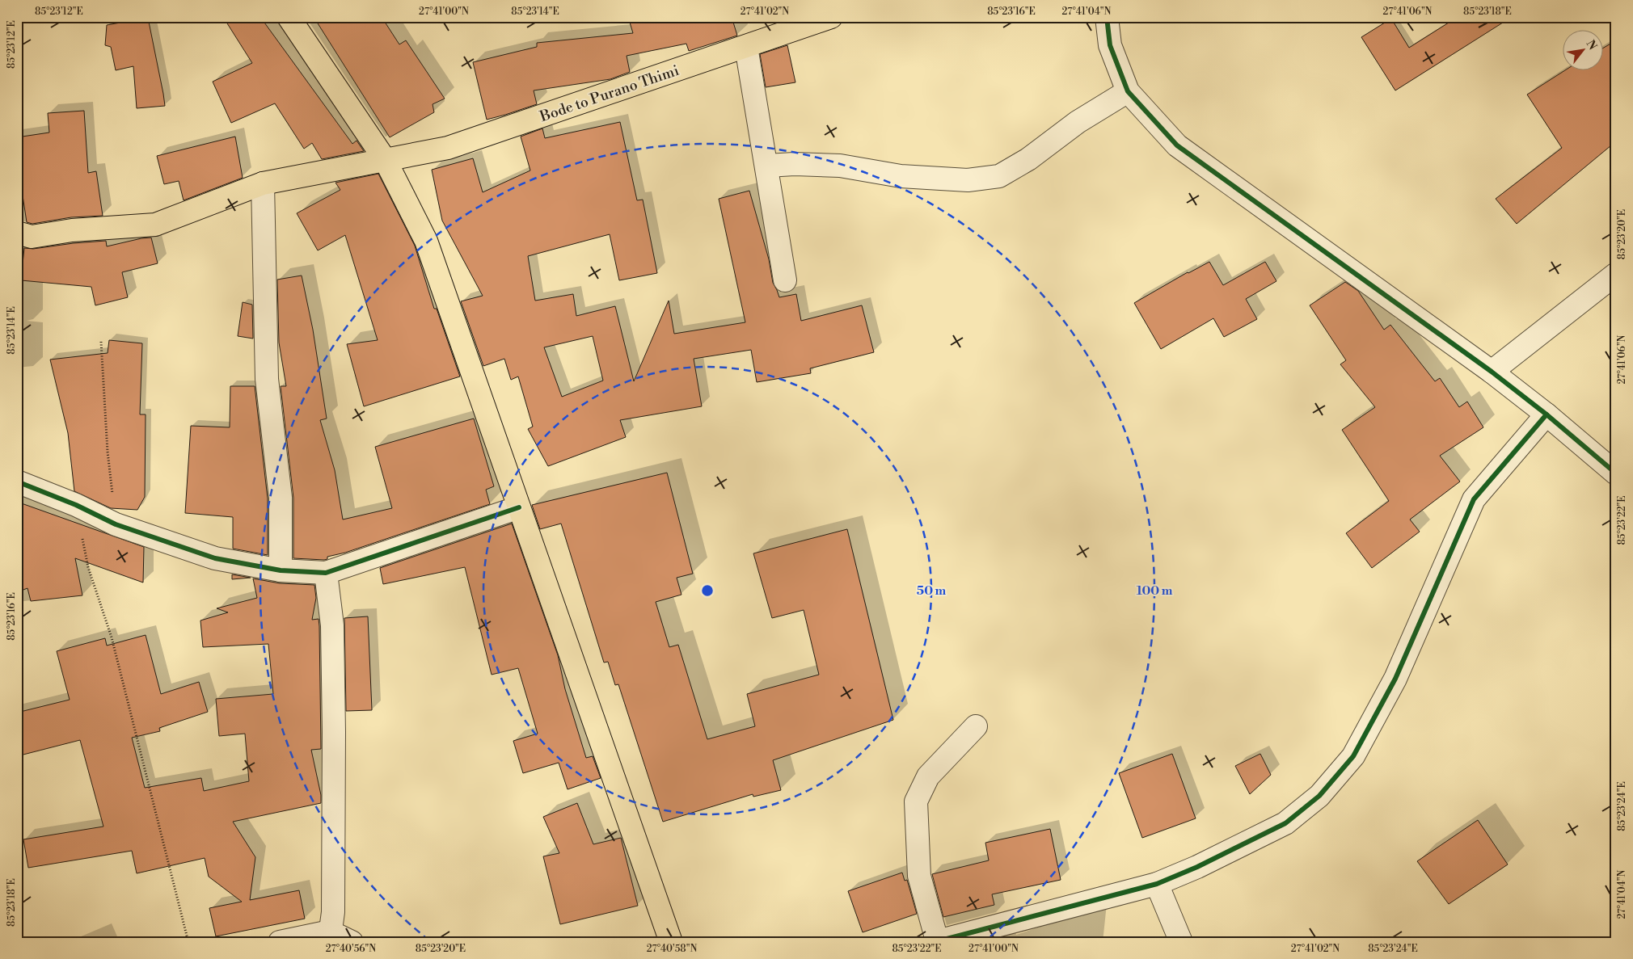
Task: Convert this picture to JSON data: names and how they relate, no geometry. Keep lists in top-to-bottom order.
{
  "streets": {
    "main road": ["Bode to Purano Thimi"]
  },
  "north": "top right",
  "coordinates": [
    "85°23'12\"E",
    "27°41'00\"N",
    "85°23'14\"E",
    "27°41'02\"N",
    "85°23'16\"E",
    "27°41'04\"N",
    "27°41'06\"N",
    "85°23'18\"E",
    "85°23'20\"E",
    "85°23'22\"E",
    "85°23'24\"E",
    "27°40'56\"N",
    "27°40'58\"N"
  ],
  "rings": ["50 m", "100 m"]
}
